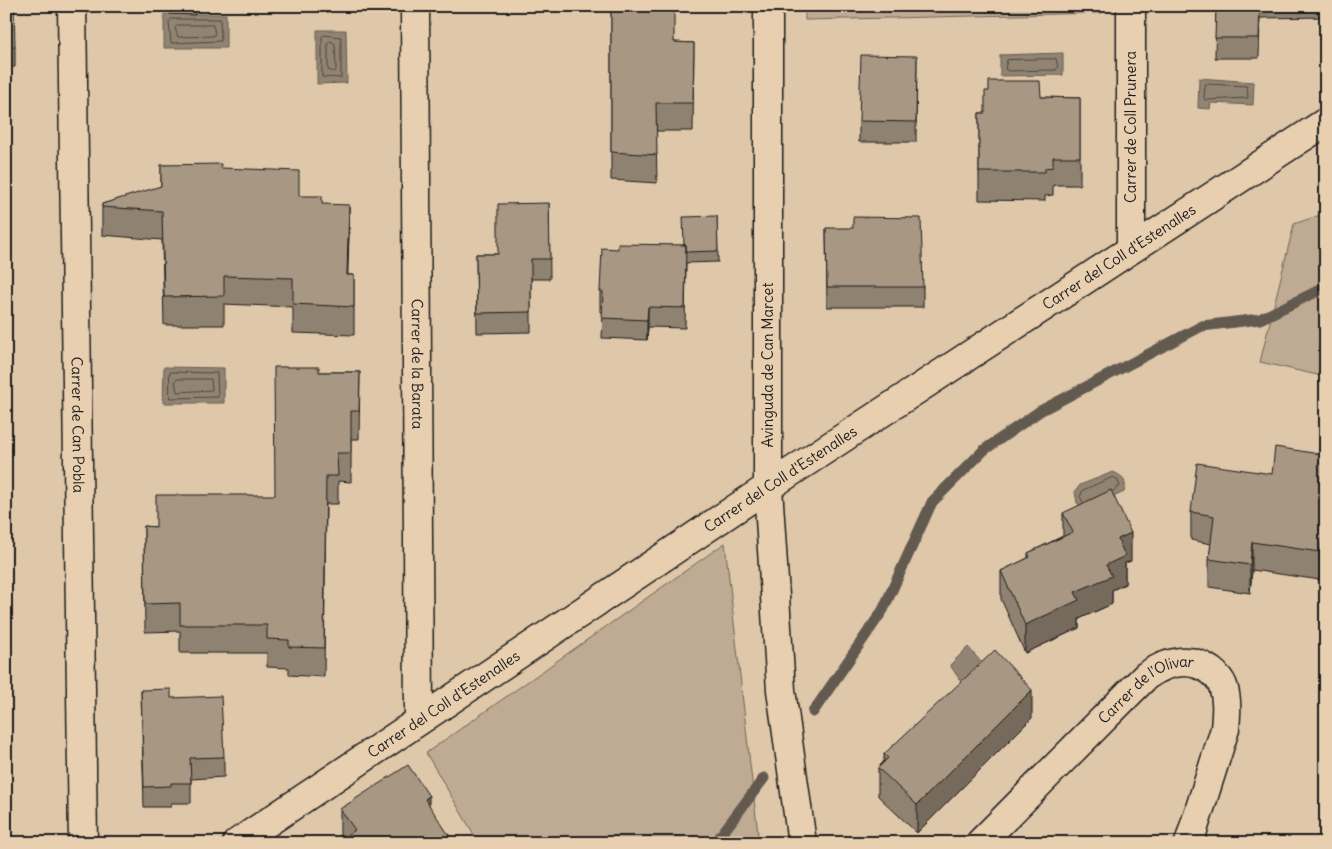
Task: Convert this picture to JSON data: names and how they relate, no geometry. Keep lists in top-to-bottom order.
{
  "streets": {
    "street": [
      "Carrer de Coll Prunera",
      "Carrer del Coll d'Estenalles",
      "Carrer de la Barata",
      "Avinguda de Can Marcet",
      "Carrer de Can Pobla",
      "Carrer de l'Olivar"
    ]
  },
  "crossings": [
    ["Carrer de Coll Prunera", "Carrer del Coll d'Estenalles"],
    ["Carrer del Coll d'Estenalles", "Carrer de la Barata"],
    ["Carrer del Coll d'Estenalles", "Avinguda de Can Marcet"]
  ]
}
